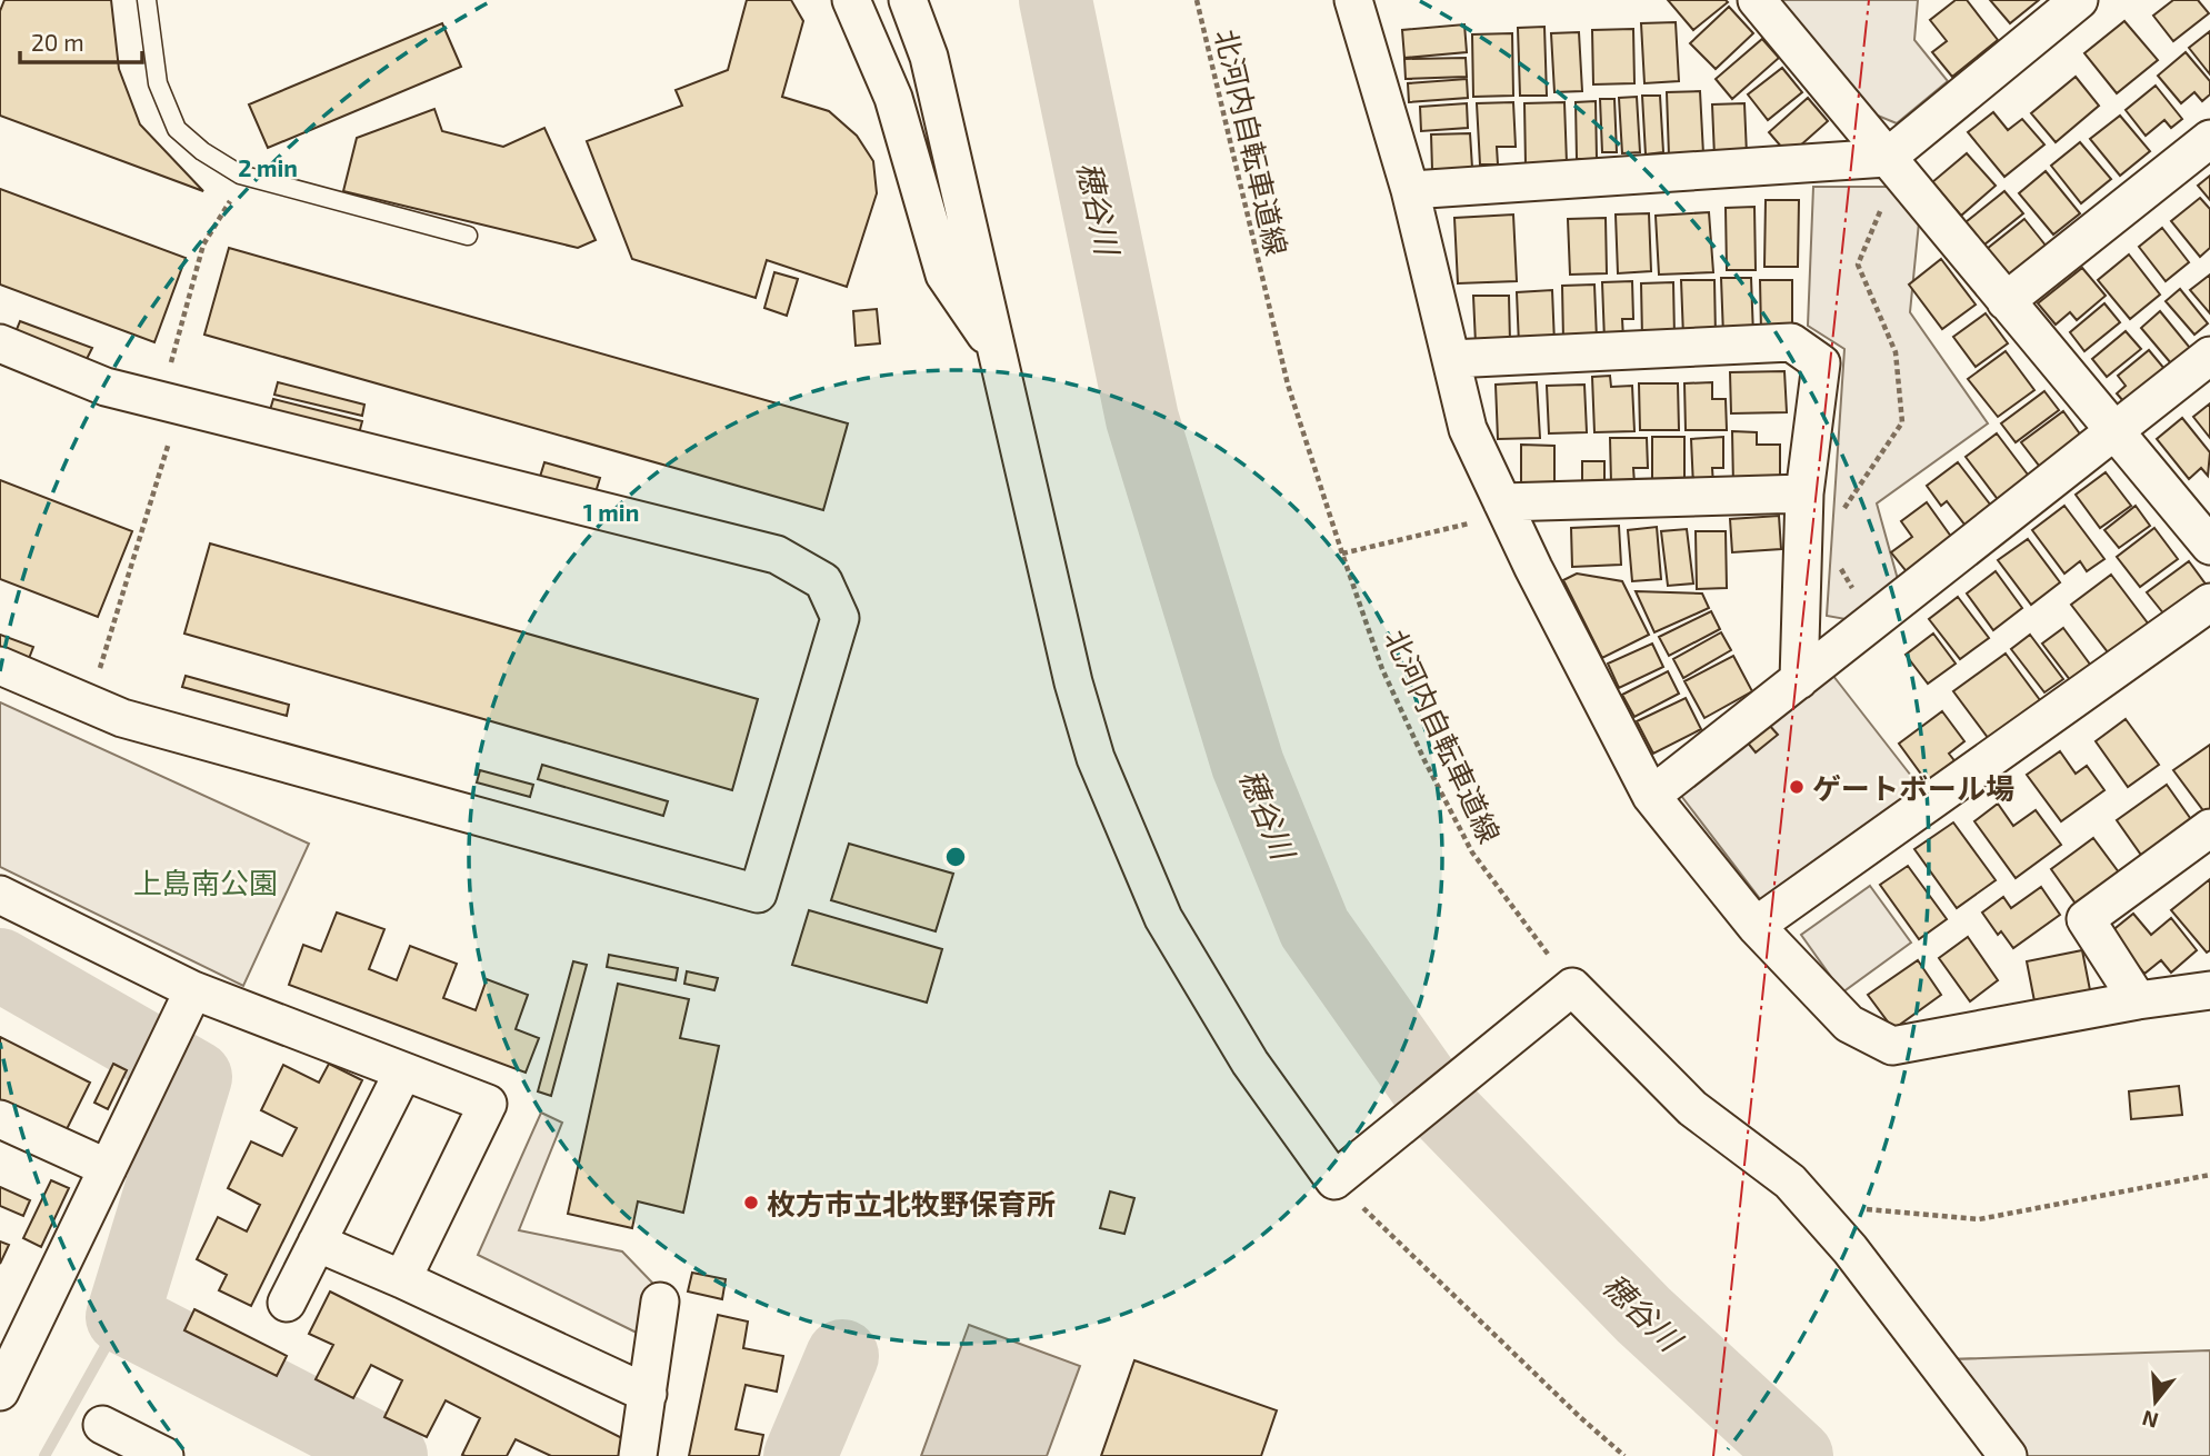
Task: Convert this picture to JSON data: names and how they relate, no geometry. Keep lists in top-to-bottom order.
{
  "streets": {
    "path": ["北河内自転車道線"]
  },
  "water": ["穂谷川"],
  "parks": ["上島南公園"],
  "places": ["ゲートボール場", "枚方市立北牧野保育所"],
  "scale_bar": "20 m",
  "north": "bottom",
  "rings": ["2 min", "1 min"]
}
